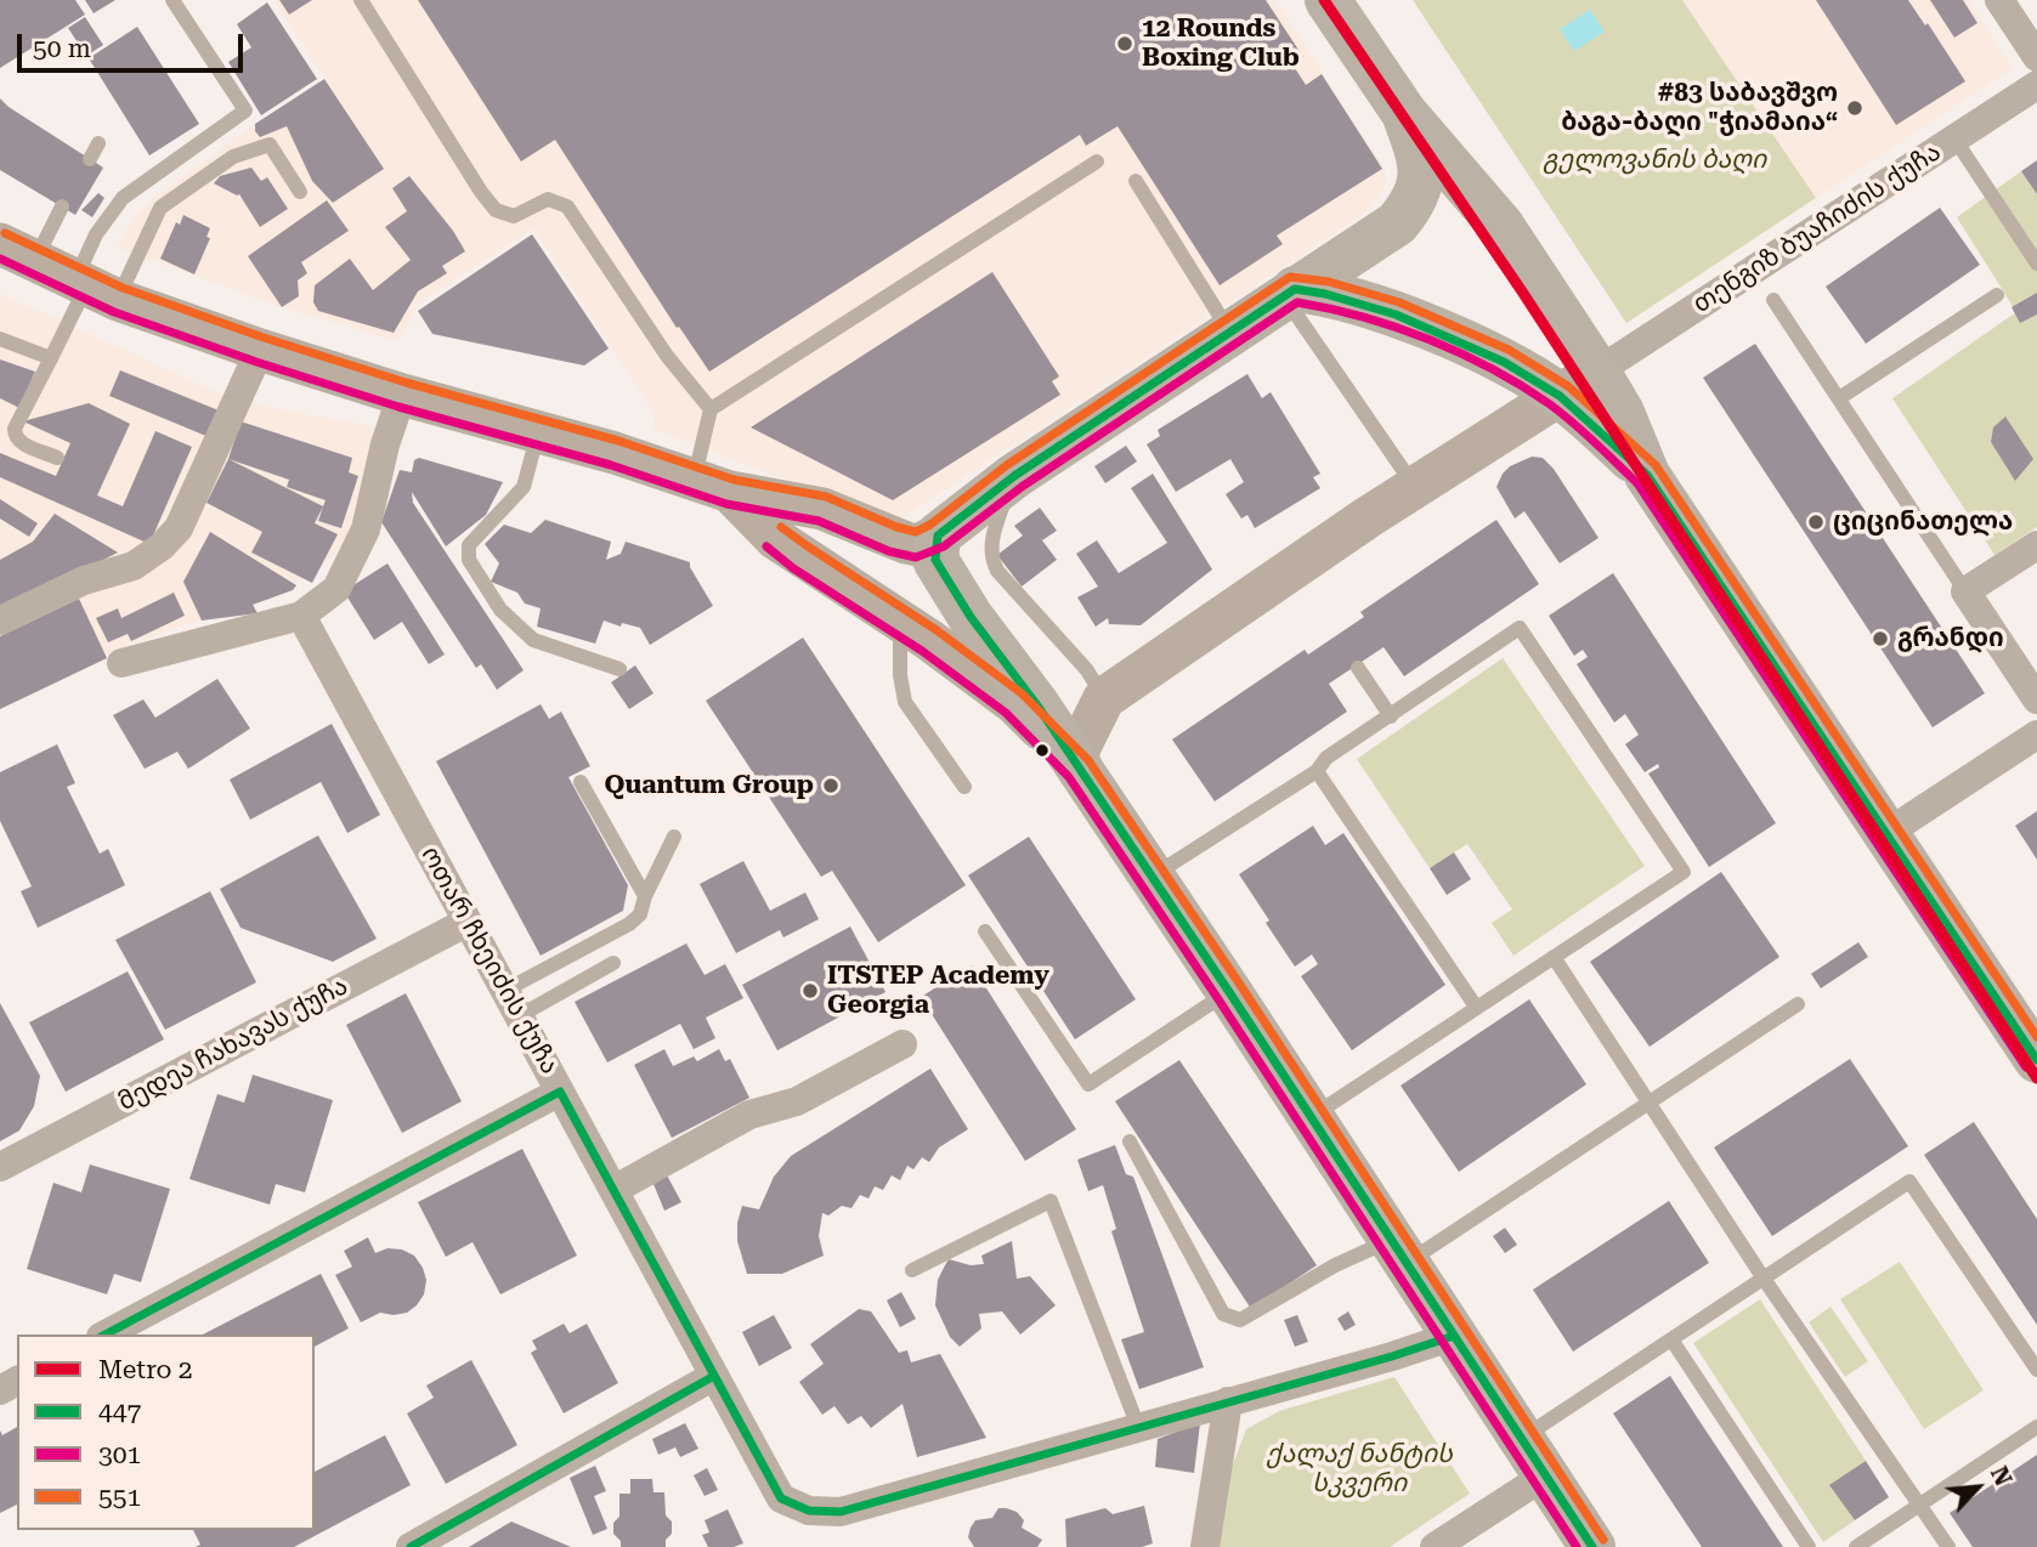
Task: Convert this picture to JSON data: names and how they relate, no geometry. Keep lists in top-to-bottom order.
{
  "streets": {
    "street": ["თენგიზ ბუაჩიძის ქუჩა", "ოთარ ჩხეიძის ქუჩა", "მედეა ჩახავას ქუჩა"]
  },
  "crossings": [
    ["ოთარ ჩხეიძის ქუჩა", "მედეა ჩახავას ქუჩა"]
  ],
  "parks": ["გელოვანის ბაღი", "ქალაქ ნანტის სკვერი"],
  "places": [
    "12 Rounds Boxing Club",
    "#83 საბავშვო ბაგა-ბაღი \"ჭიამაია“",
    "ციცინათელა",
    "გრანდი",
    "Quantum Group",
    "ITSTEP Academy Georgia"
  ],
  "lines": [
    "metro line 2",
    "transit line 551",
    "transit line 301",
    "transit line 447"
  ],
  "legend": [
    "Metro 2",
    "447",
    "301",
    "551"
  ],
  "scale_bar": "50 m",
  "north": "top right"
}
